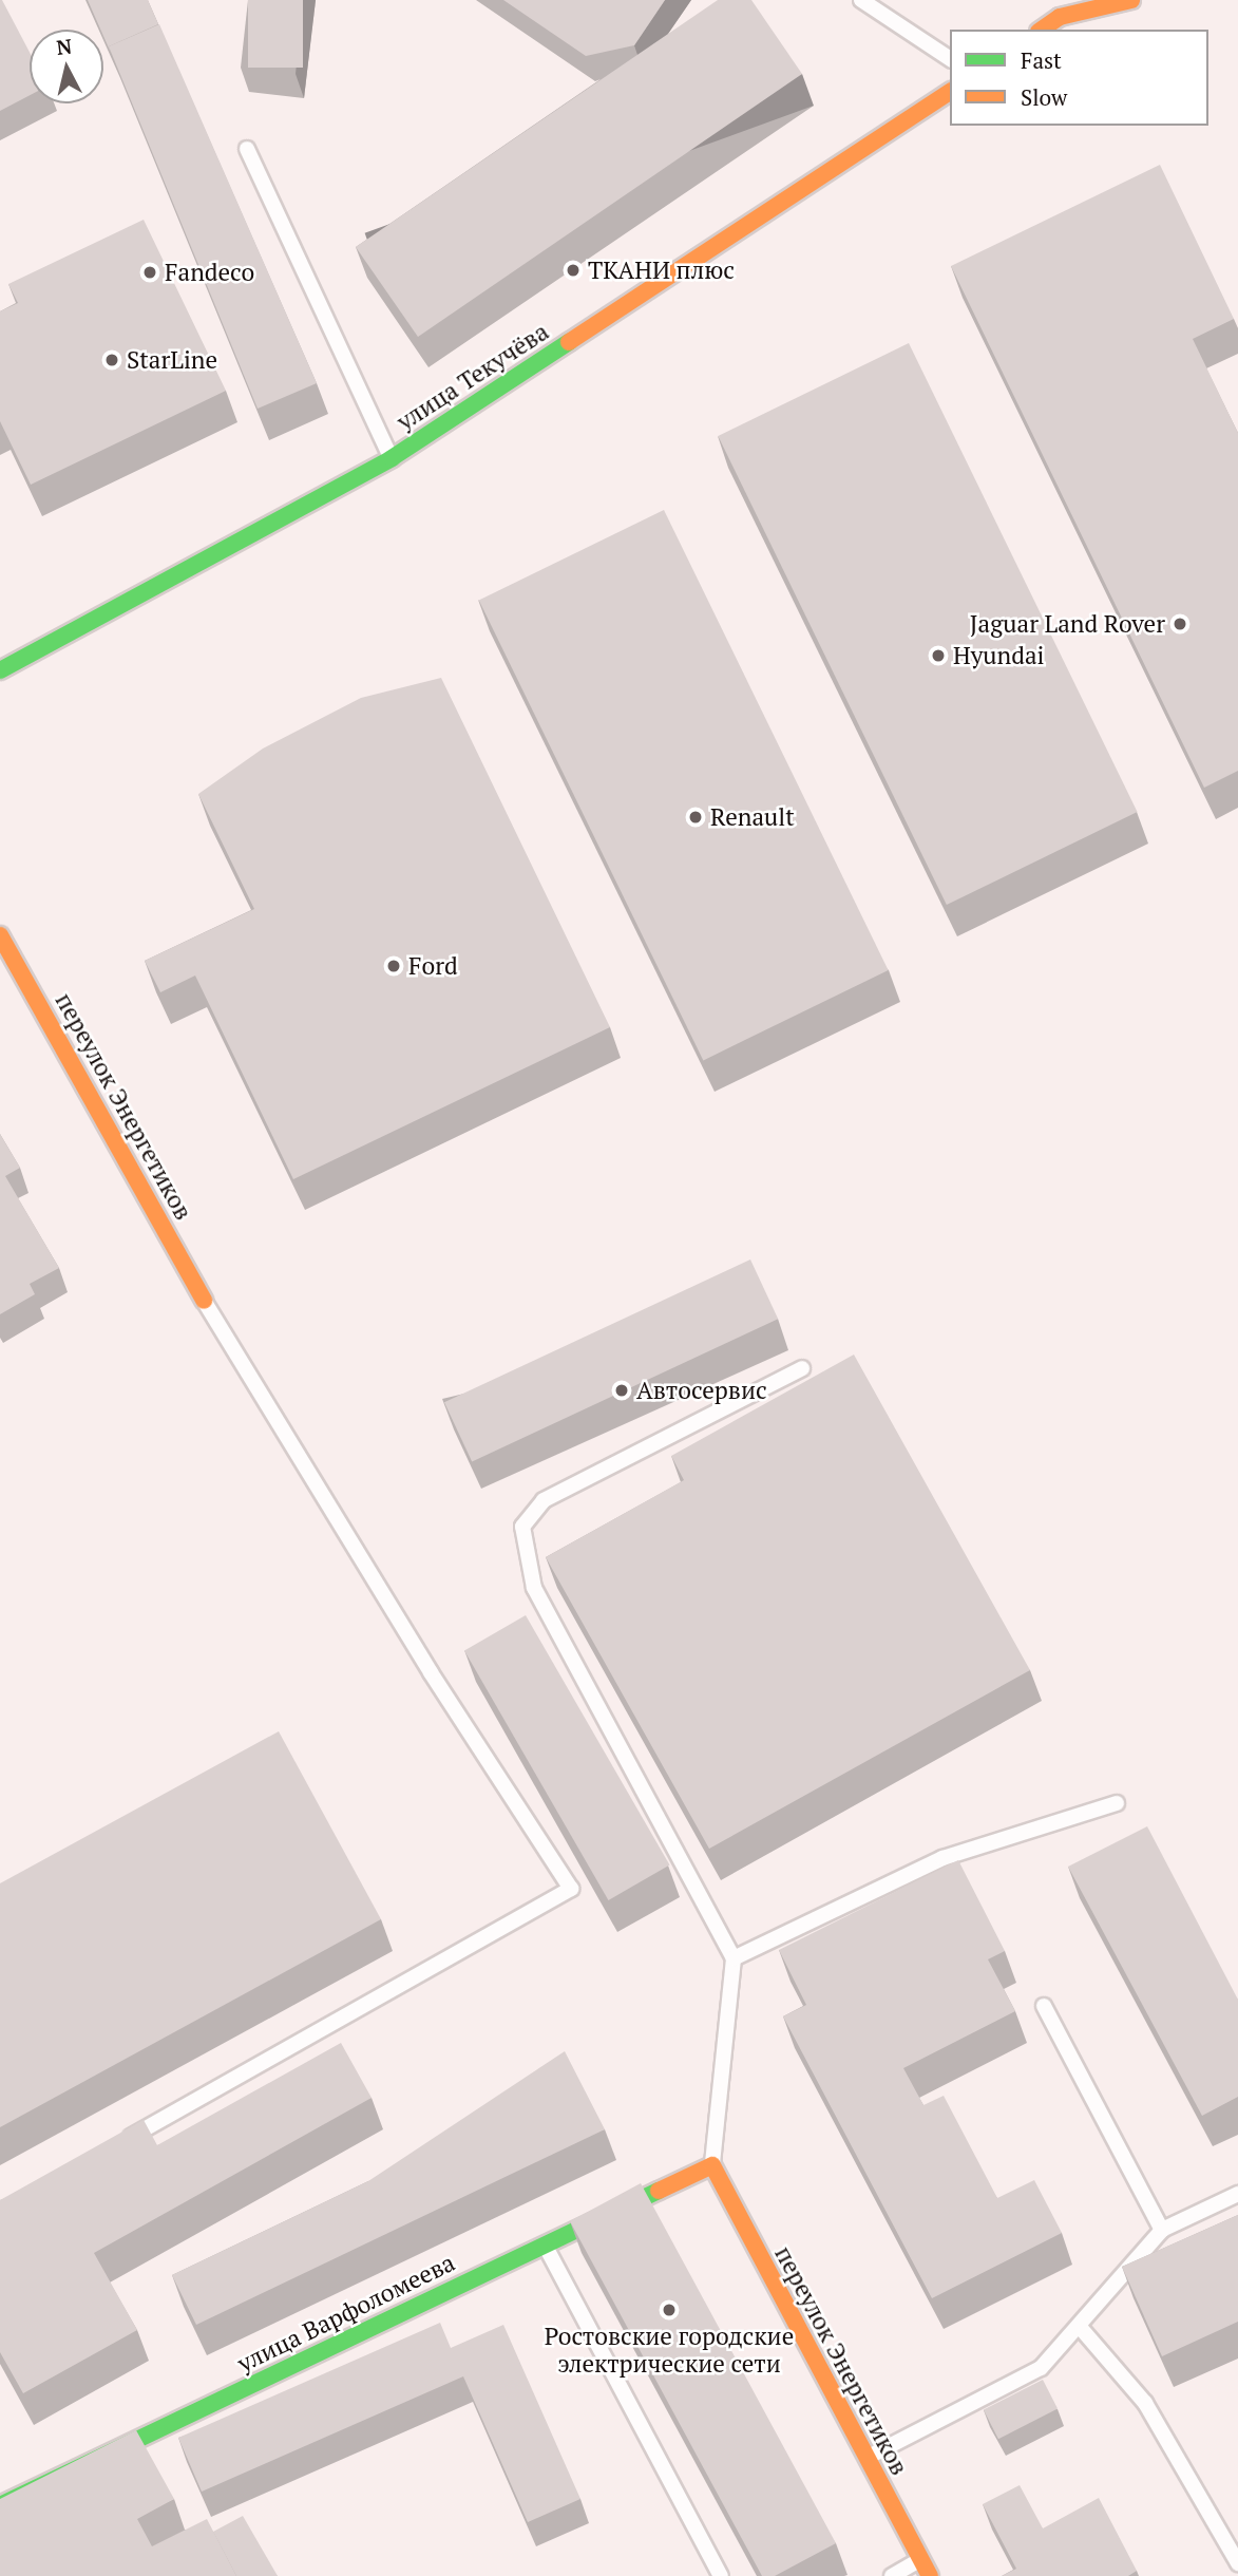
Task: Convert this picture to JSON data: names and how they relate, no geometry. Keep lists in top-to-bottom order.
{
  "streets": {
    "street": ["улица Текучёва", "переулок Энергетиков", "улица Варфоломеева"]
  },
  "crossings": [
    ["переулок Энергетиков", "улица Варфоломеева"]
  ],
  "places": [
    "ТКАНИ плюс",
    "Fandeco",
    "StarLine",
    "Jaguar Land Rover",
    "Hyundai",
    "Renault",
    "Ford",
    "Автосервис",
    "Ростовские городские электрические сети"
  ],
  "legend": ["Fast", "Slow"],
  "north": "top"
}
